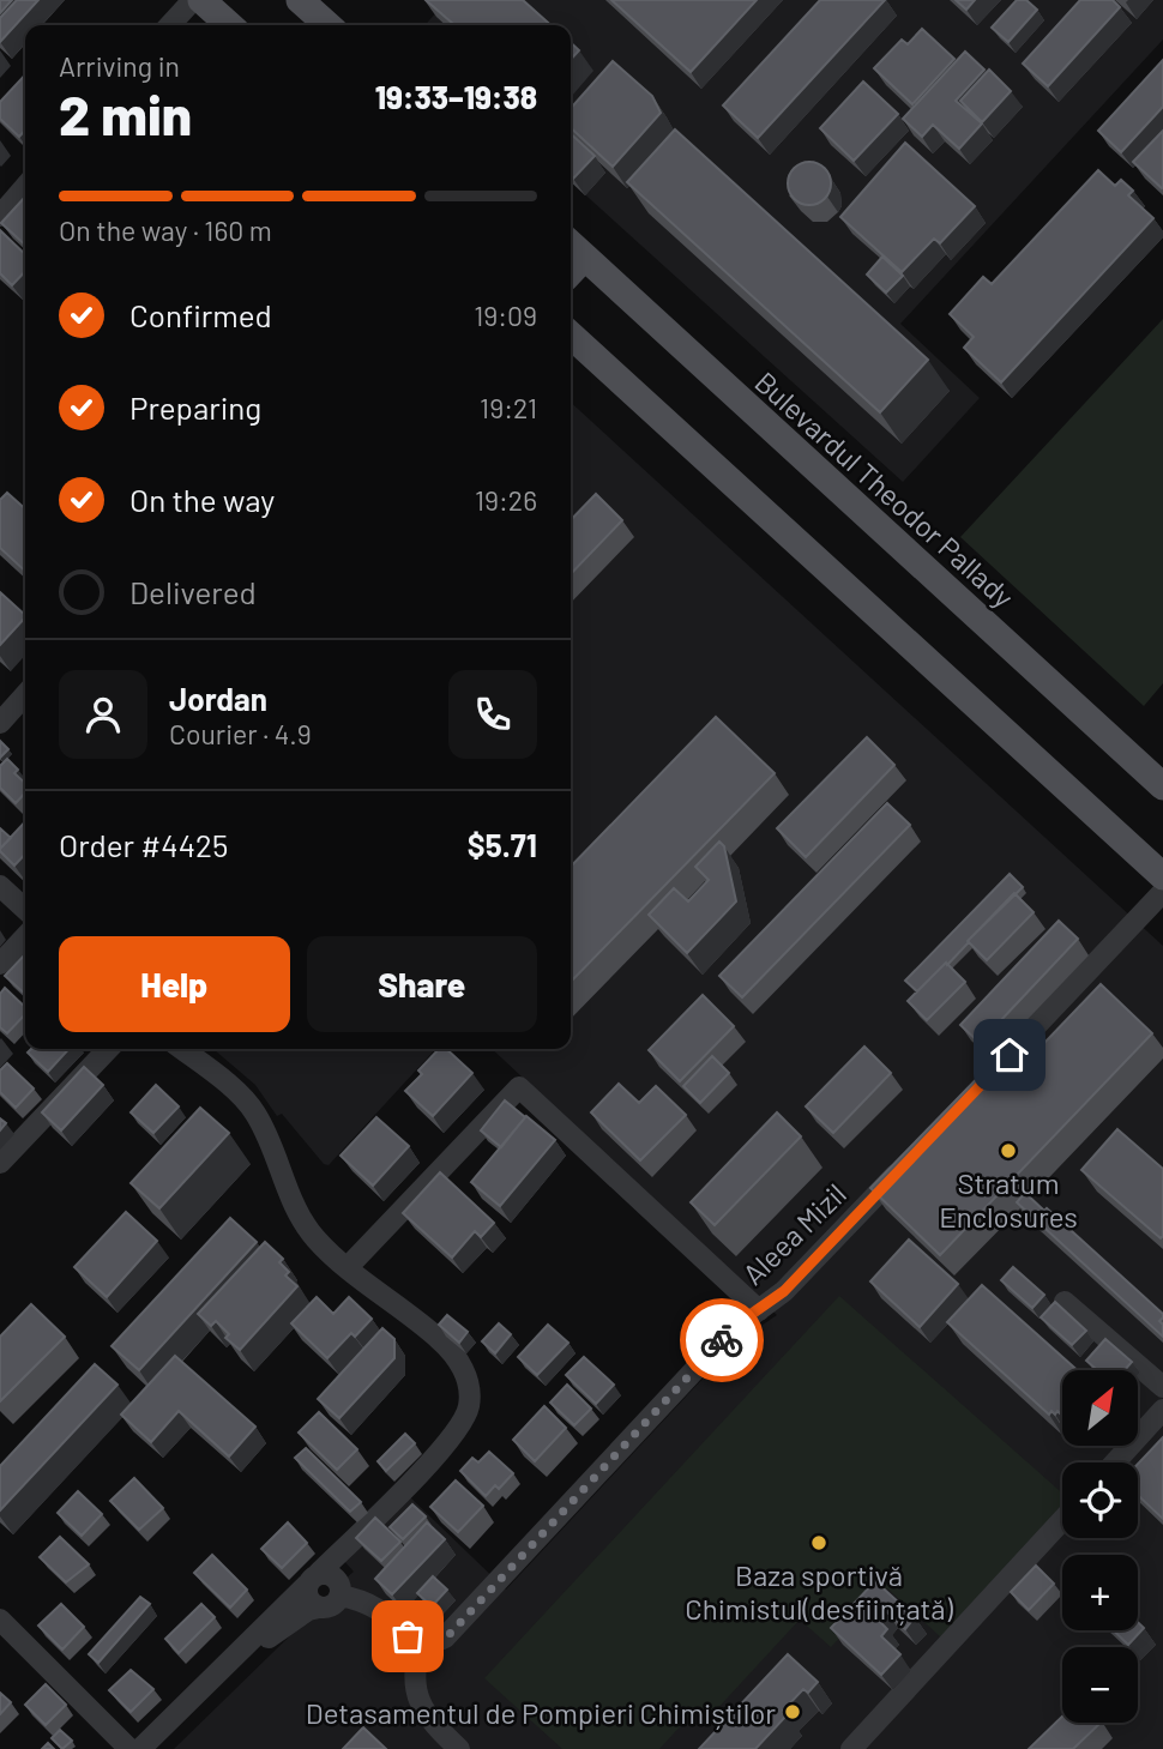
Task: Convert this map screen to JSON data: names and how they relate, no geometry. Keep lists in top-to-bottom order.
{
  "streets": {
    "main road": ["Bulevardul Theodor Pallady"],
    "street": ["Aleea Mizil"]
  },
  "places": ["Stratum Enclosures", "Baza sportivă Chimistul(desființată)", "Detasamentul de Pompieri Chimiștilor"],
  "north": "top right",
  "page": {
    "heading": ["2 min", "Arriving in", "19:33–19:38"],
    "panel": [
      "Jordan",
      "Courier · 4.9",
      "Order #4425",
      "$5.71"
    ],
    "bar": "On the way · 160 m",
    "list": [
      ["Confirmed", "19:09"],
      ["Preparing", "19:21"],
      ["On the way", "19:26"],
      "Delivered"
    ],
    "buttons": ["Help", "Share"],
    "map_buttons": ["+", "−"]
  }
}
